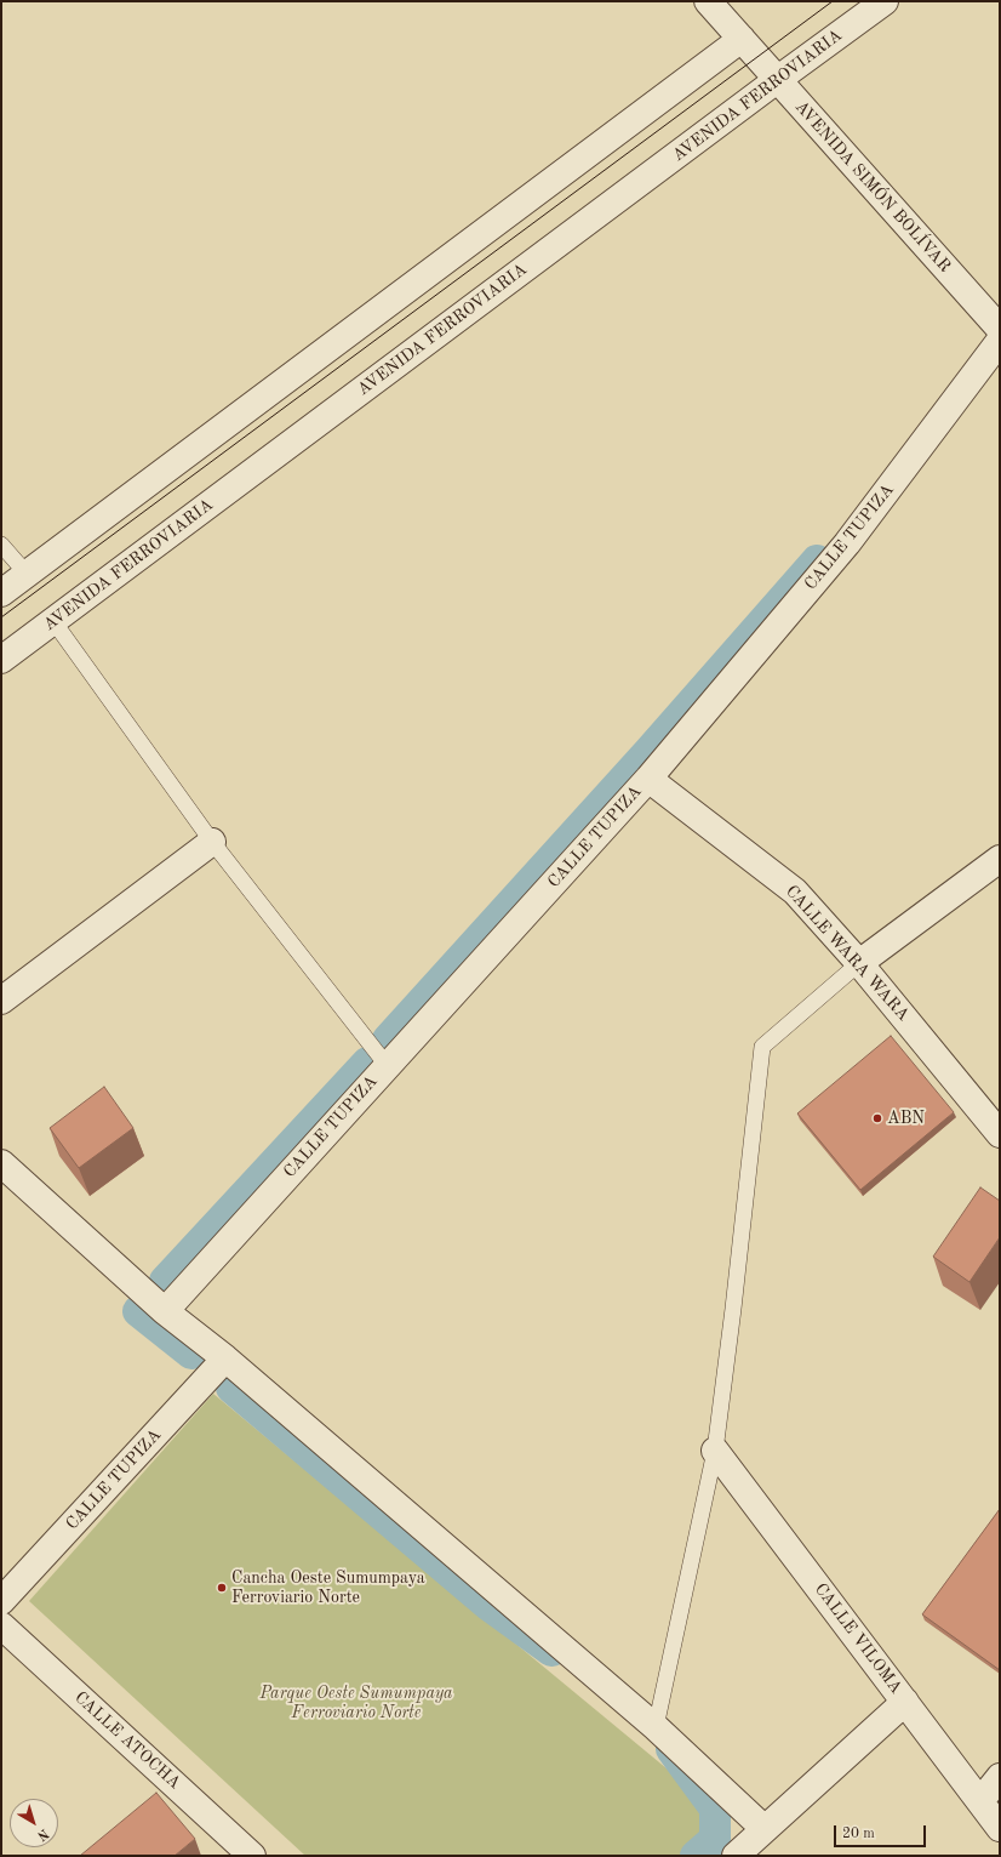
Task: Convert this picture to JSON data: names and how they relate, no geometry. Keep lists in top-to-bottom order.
{
  "streets": {
    "street": [
      "AVENIDA FERROVIARIA",
      "AVENIDA SIMÓN BOLÍVAR",
      "CALLE TUPIZA",
      "CALLE WARA WARA",
      "CALLE VILOMA",
      "CALLE ATOCHA"
    ]
  },
  "crossings": [
    ["AVENIDA FERROVIARIA", "AVENIDA SIMÓN BOLÍVAR"],
    ["CALLE TUPIZA", "CALLE WARA WARA"]
  ],
  "parks": ["Parque Oeste Sumumpaya Ferroviario Norte"],
  "places": ["ABN", "Cancha Oeste Sumumpaya Ferroviario Norte"],
  "scale_bar": "20 m",
  "north": "bottom right"
}
